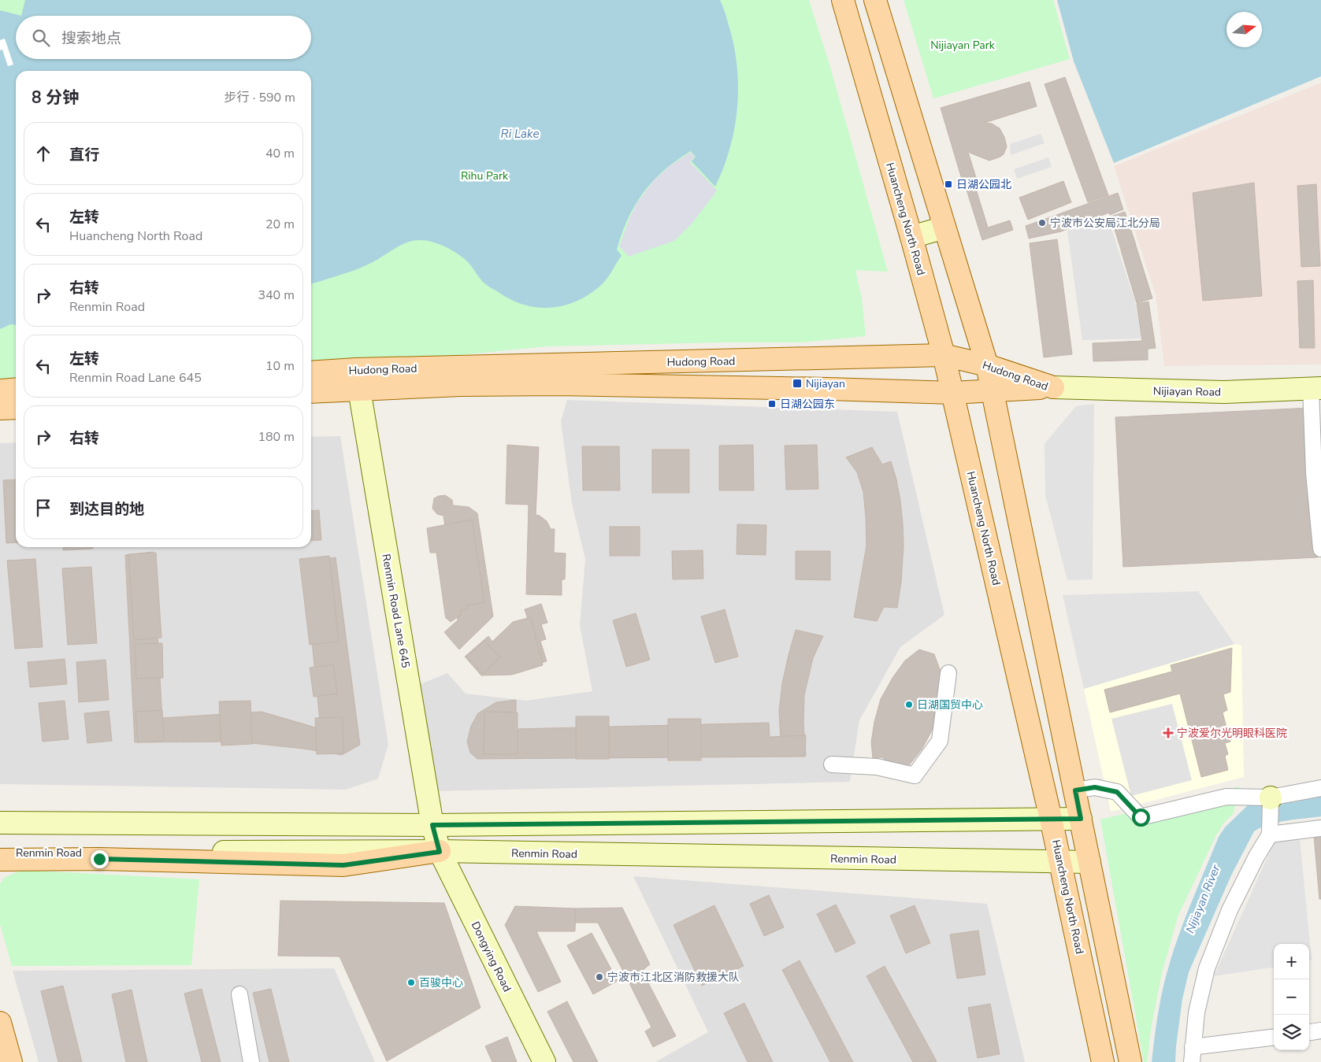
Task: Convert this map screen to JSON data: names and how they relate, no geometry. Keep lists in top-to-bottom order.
{
  "streets": {
    "main road": [
      "Huancheng North Road",
      "Hudong Road",
      "Nijiayan Road",
      "Renmin Road Lane 645",
      "Renmin Road",
      "Dongying Road"
    ]
  },
  "crossings": [
    ["Huancheng North Road", "Hudong Road"],
    ["Huancheng North Road", "Renmin Road"],
    ["Hudong Road", "Nijiayan Road"],
    ["Hudong Road", "Renmin Road Lane 645"],
    ["Renmin Road Lane 645", "Renmin Road"],
    ["Renmin Road Lane 645", "Dongying Road"],
    ["Renmin Road", "Dongying Road"]
  ],
  "water": ["Ri Lake", "Nijiayan River"],
  "parks": ["Nijiayan Park", "Rihu Park"],
  "places": {
    "transit": ["日湖公园北", "Nijiayan", "日湖公园东"],
    "other": [
      "宁波市公安局江北分局",
      "日湖国贸中心",
      "宁波市江北区消防救援大队",
      "百骏中心"
    ],
    "health": ["宁波爱尔光明眼科医院"]
  },
  "north": "right",
  "page": {
    "search": "搜索地点",
    "heading": ["8 分钟", "步行 · 590 m"],
    "list": [
      ["直行", "40 m"],
      ["左转", "Huancheng North Road", "20 m"],
      ["右转", "Renmin Road", "340 m"],
      ["左转", "Renmin Road Lane 645", "10 m"],
      ["右转", "180 m"],
      "到达目的地"
    ],
    "map_buttons": ["+", "−"]
  }
}
